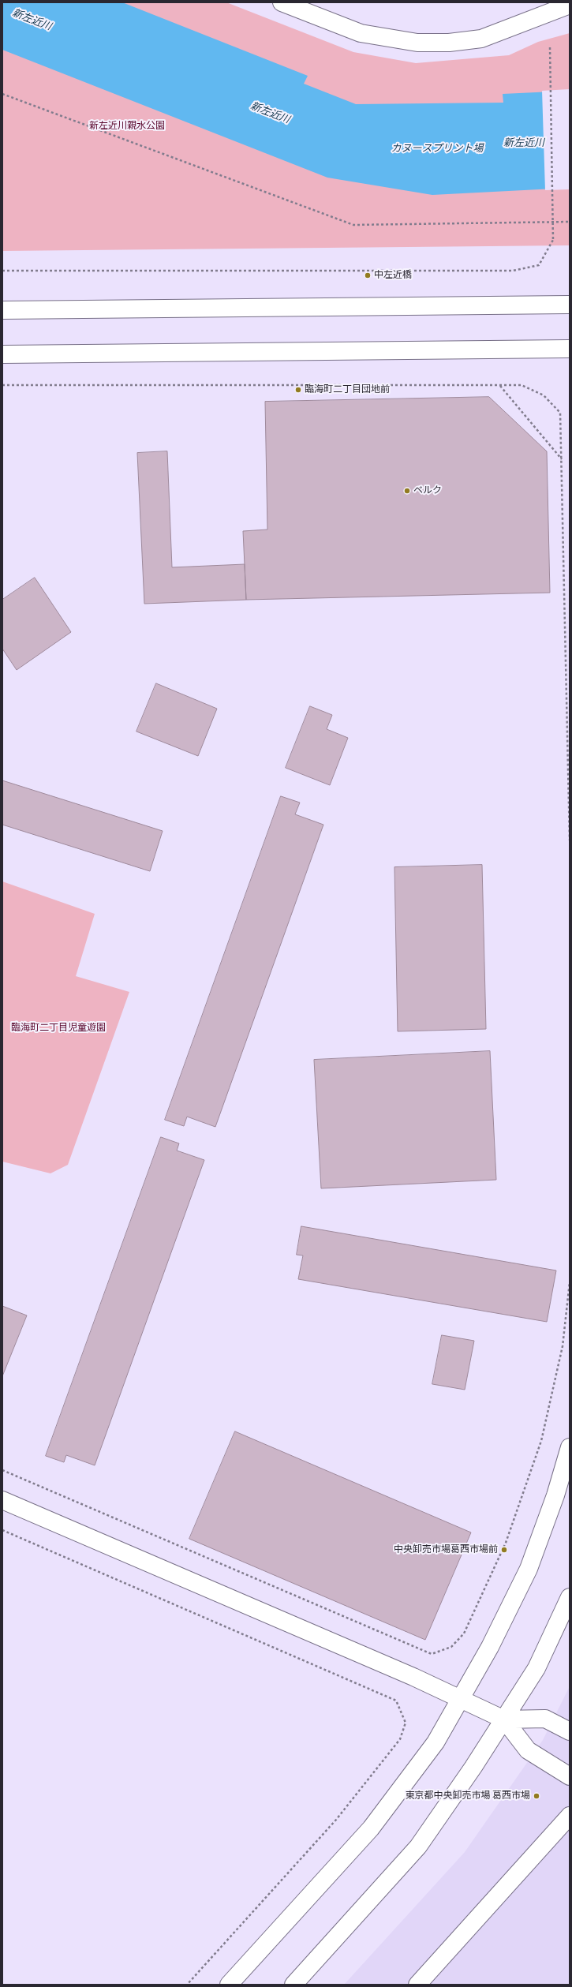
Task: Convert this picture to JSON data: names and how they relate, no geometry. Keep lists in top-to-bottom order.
{
  "water": ["新左近川", "カヌースプリント場"],
  "parks": ["新左近川親水公園", "臨海町二丁目児童遊園"],
  "places": [
    "中左近橋",
    "臨海町二丁目団地前",
    "ベルク",
    "中央卸売市場葛西市場前",
    "東京都中央卸売市場 葛西市場"
  ]
}
